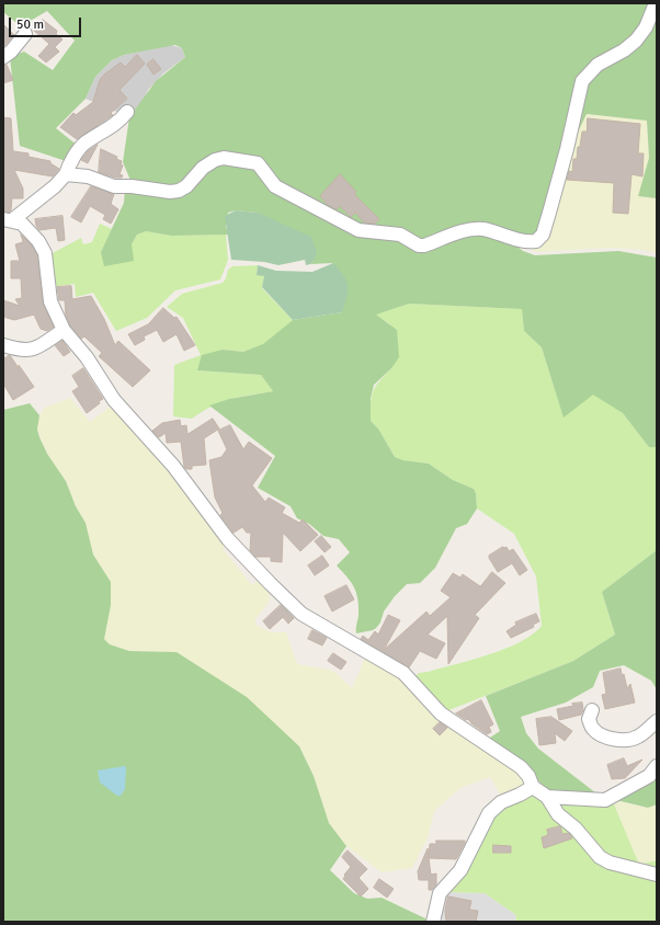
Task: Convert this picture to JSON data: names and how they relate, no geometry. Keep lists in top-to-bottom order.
{
  "scale_bar": "50 m"
}
